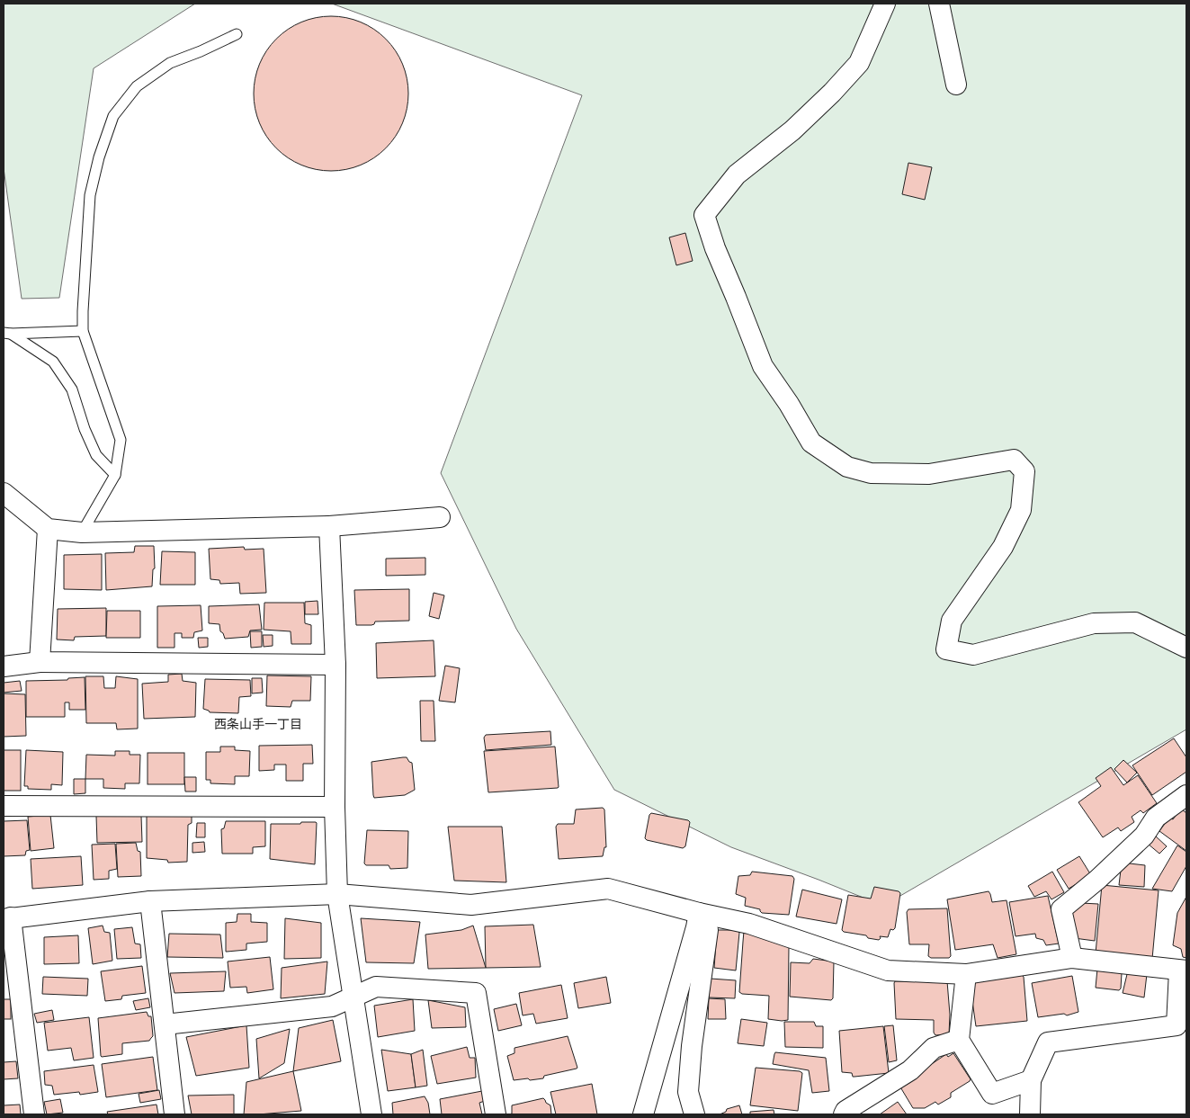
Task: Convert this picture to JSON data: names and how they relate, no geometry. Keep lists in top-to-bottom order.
{
  "districts": ["西条山手一丁目"]
}
